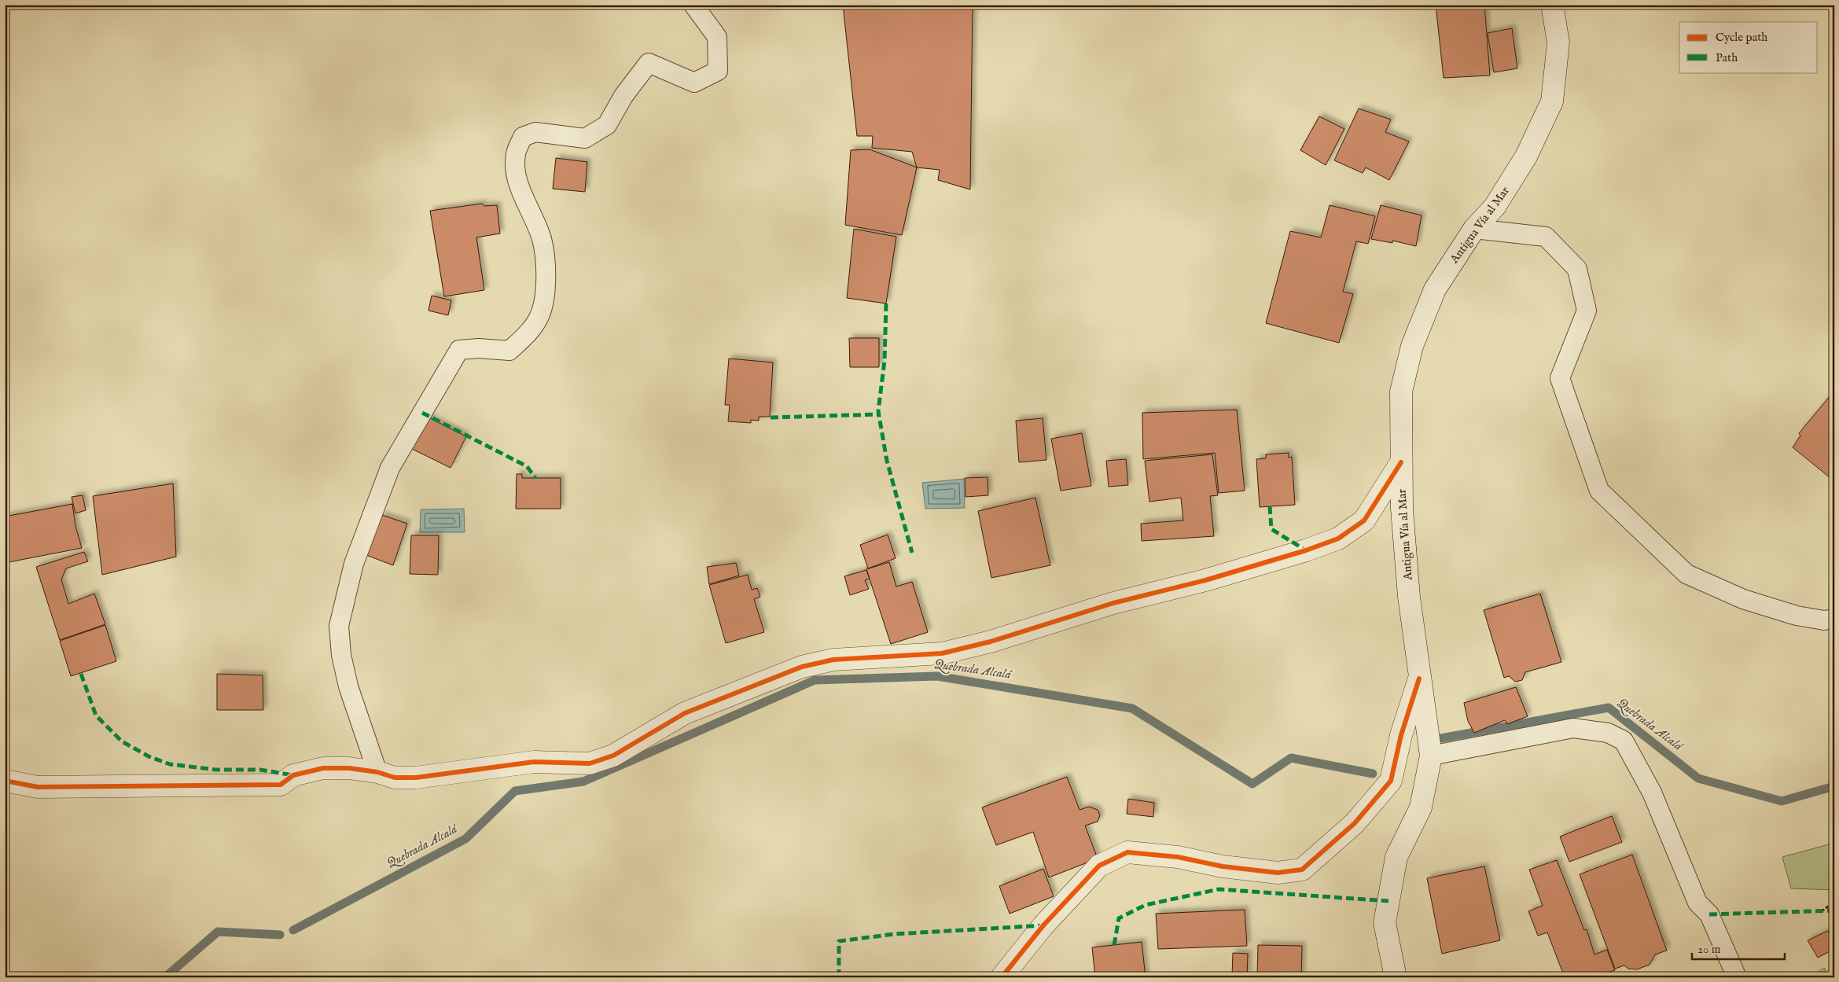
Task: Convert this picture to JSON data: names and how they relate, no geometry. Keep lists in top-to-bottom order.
{
  "streets": {
    "street": ["Antigua Vía al Mar"]
  },
  "water": ["Quebrada Alcalá"],
  "legend": ["Cycle path", "Path"],
  "scale_bar": "20 m"
}
